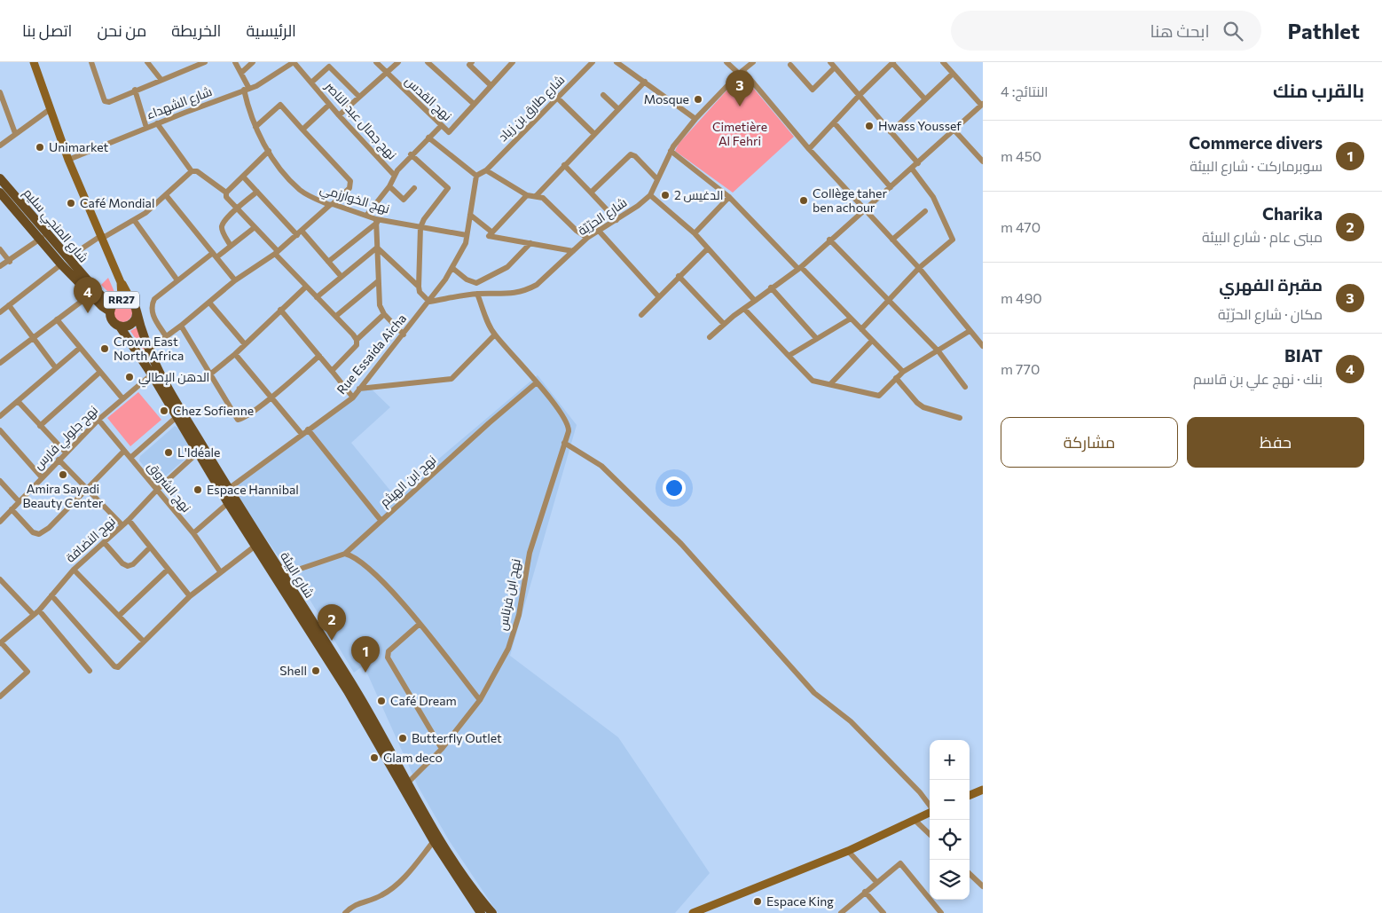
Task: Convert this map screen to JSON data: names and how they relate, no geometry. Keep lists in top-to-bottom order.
{
  "streets": {
    "main road": ["شارع المنجي سليم", "RR27", "شارع البيئة"],
    "street": [
      "نهج القدس",
      "شارع الشهداء",
      "شارع طارق بن زياد",
      "نهج جمال عبد الناصر",
      "نهج الخوارزمي",
      "شارع الحرّيّة",
      "Rue Essaida Aicha",
      "نهج جلولي فارس",
      "نهج ابن الهيثم",
      "نهج الشروق",
      "نهج النضافة",
      "نهج ابن فرناس"
    ]
  },
  "crossings": [
    ["شارع الشهداء", "نهج جمال عبد الناصر"],
    ["شارع الشهداء", "نهج الخوارزمي"],
    ["شارع طارق بن زياد", "Rue Essaida Aicha"],
    ["نهج الخوارزمي", "Rue Essaida Aicha"],
    ["شارع الحرّيّة", "Rue Essaida Aicha"],
    ["شارع المنجي سليم", "RR27"],
    ["شارع المنجي سليم", "شارع البيئة"],
    ["RR27", "شارع البيئة"],
    ["Rue Essaida Aicha", "شارع البيئة"],
    ["نهج جلولي فارس", "نهج الشروق"],
    ["نهج جلولي فارس", "شارع البيئة"],
    ["نهج ابن الهيثم", "شارع البيئة"],
    ["نهج ابن الهيثم", "نهج ابن فرناس"],
    ["نهج الشروق", "نهج النضافة"],
    ["نهج النضافة", "شارع البيئة"],
    ["شارع البيئة", "نهج ابن فرناس"]
  ],
  "parks": ["Cimetière Al Fehri"],
  "places": [
    "Mosque",
    "Hwass Youssef",
    "Unimarket",
    "الدغيس 2",
    "Collège taher ben achour",
    "Café Mondial",
    "Crown East North Africa",
    "الدهن الإطالي",
    "Chez Sofienne",
    "L'Idéale",
    "Amira Sayadi Beauty Center",
    "Espace Hannibal",
    "Shell",
    "Café Dream",
    "Butterfly Outlet",
    "Glam deco",
    "Espace King"
  ],
  "page": {
    "header": "Pathlet",
    "search": "ابحث هنا",
    "nav": [
      "الرئيسية",
      "الخريطة",
      "من نحن",
      "اتصل بنا"
    ],
    "heading": ["بالقرب منك", "النتائج: 4"],
    "pins": [
      "3",
      "4",
      "2",
      "1"
    ],
    "list": [
      {
        "mark": "1",
        "name": "Commerce divers",
        "note": "سوبرماركت · شارع البيئة",
        "value": "450 m"
      },
      {
        "mark": "2",
        "name": "Charika",
        "note": "مبنى عام · شارع البيئة",
        "value": "470 m"
      },
      {
        "mark": "3",
        "name": "مقبرة الفهري",
        "note": "مكان · شارع الحرّيّة",
        "value": "490 m"
      },
      {
        "mark": "4",
        "name": "BIAT",
        "note": "بنك · نهج علي بن قاسم",
        "value": "770 m"
      }
    ],
    "buttons": ["حفظ", "مشاركة"],
    "map_buttons": ["+", "−"]
  }
}
